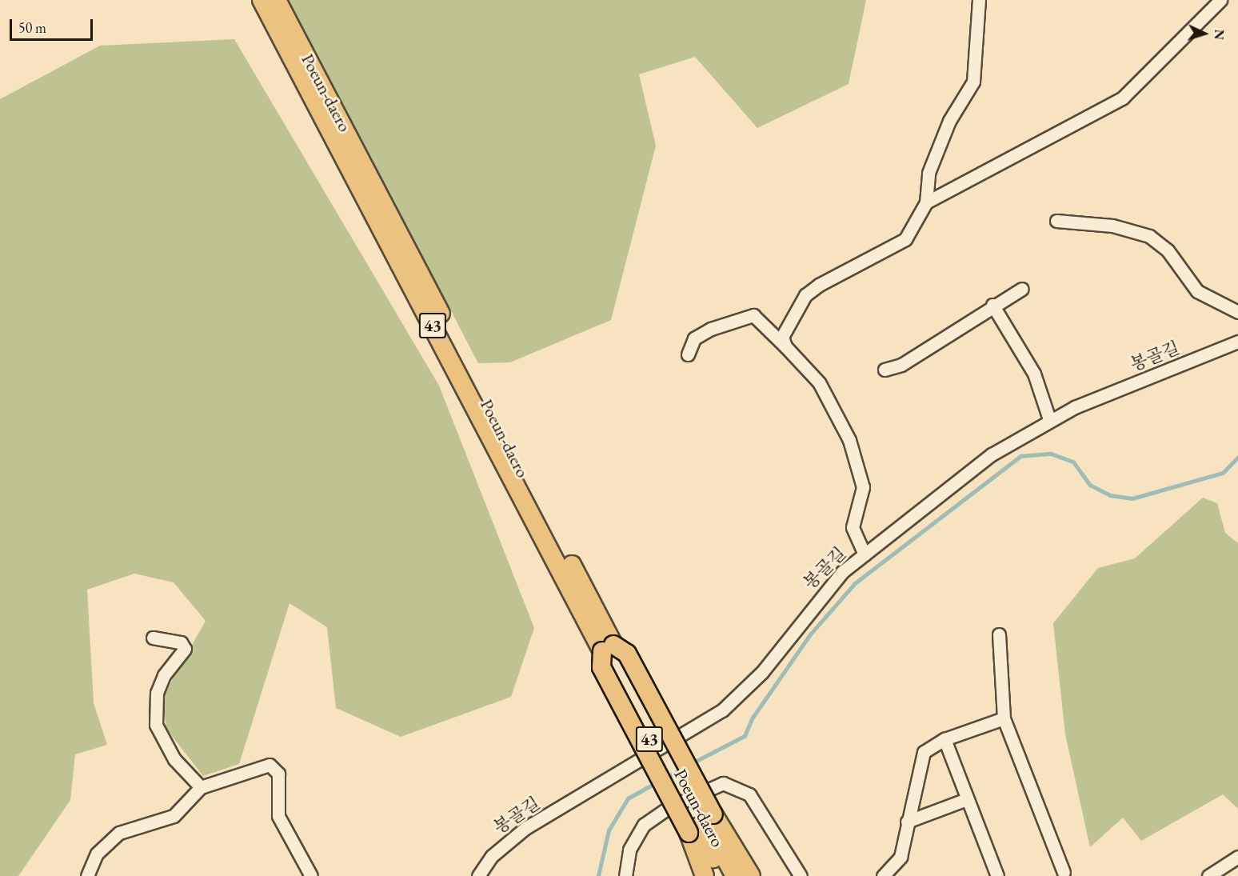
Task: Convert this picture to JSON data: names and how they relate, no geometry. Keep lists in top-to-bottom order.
{
  "streets": {
    "highway": ["Poeun-daero", "43"],
    "street": ["봉골길"]
  },
  "scale_bar": "50 m",
  "north": "right"
}
